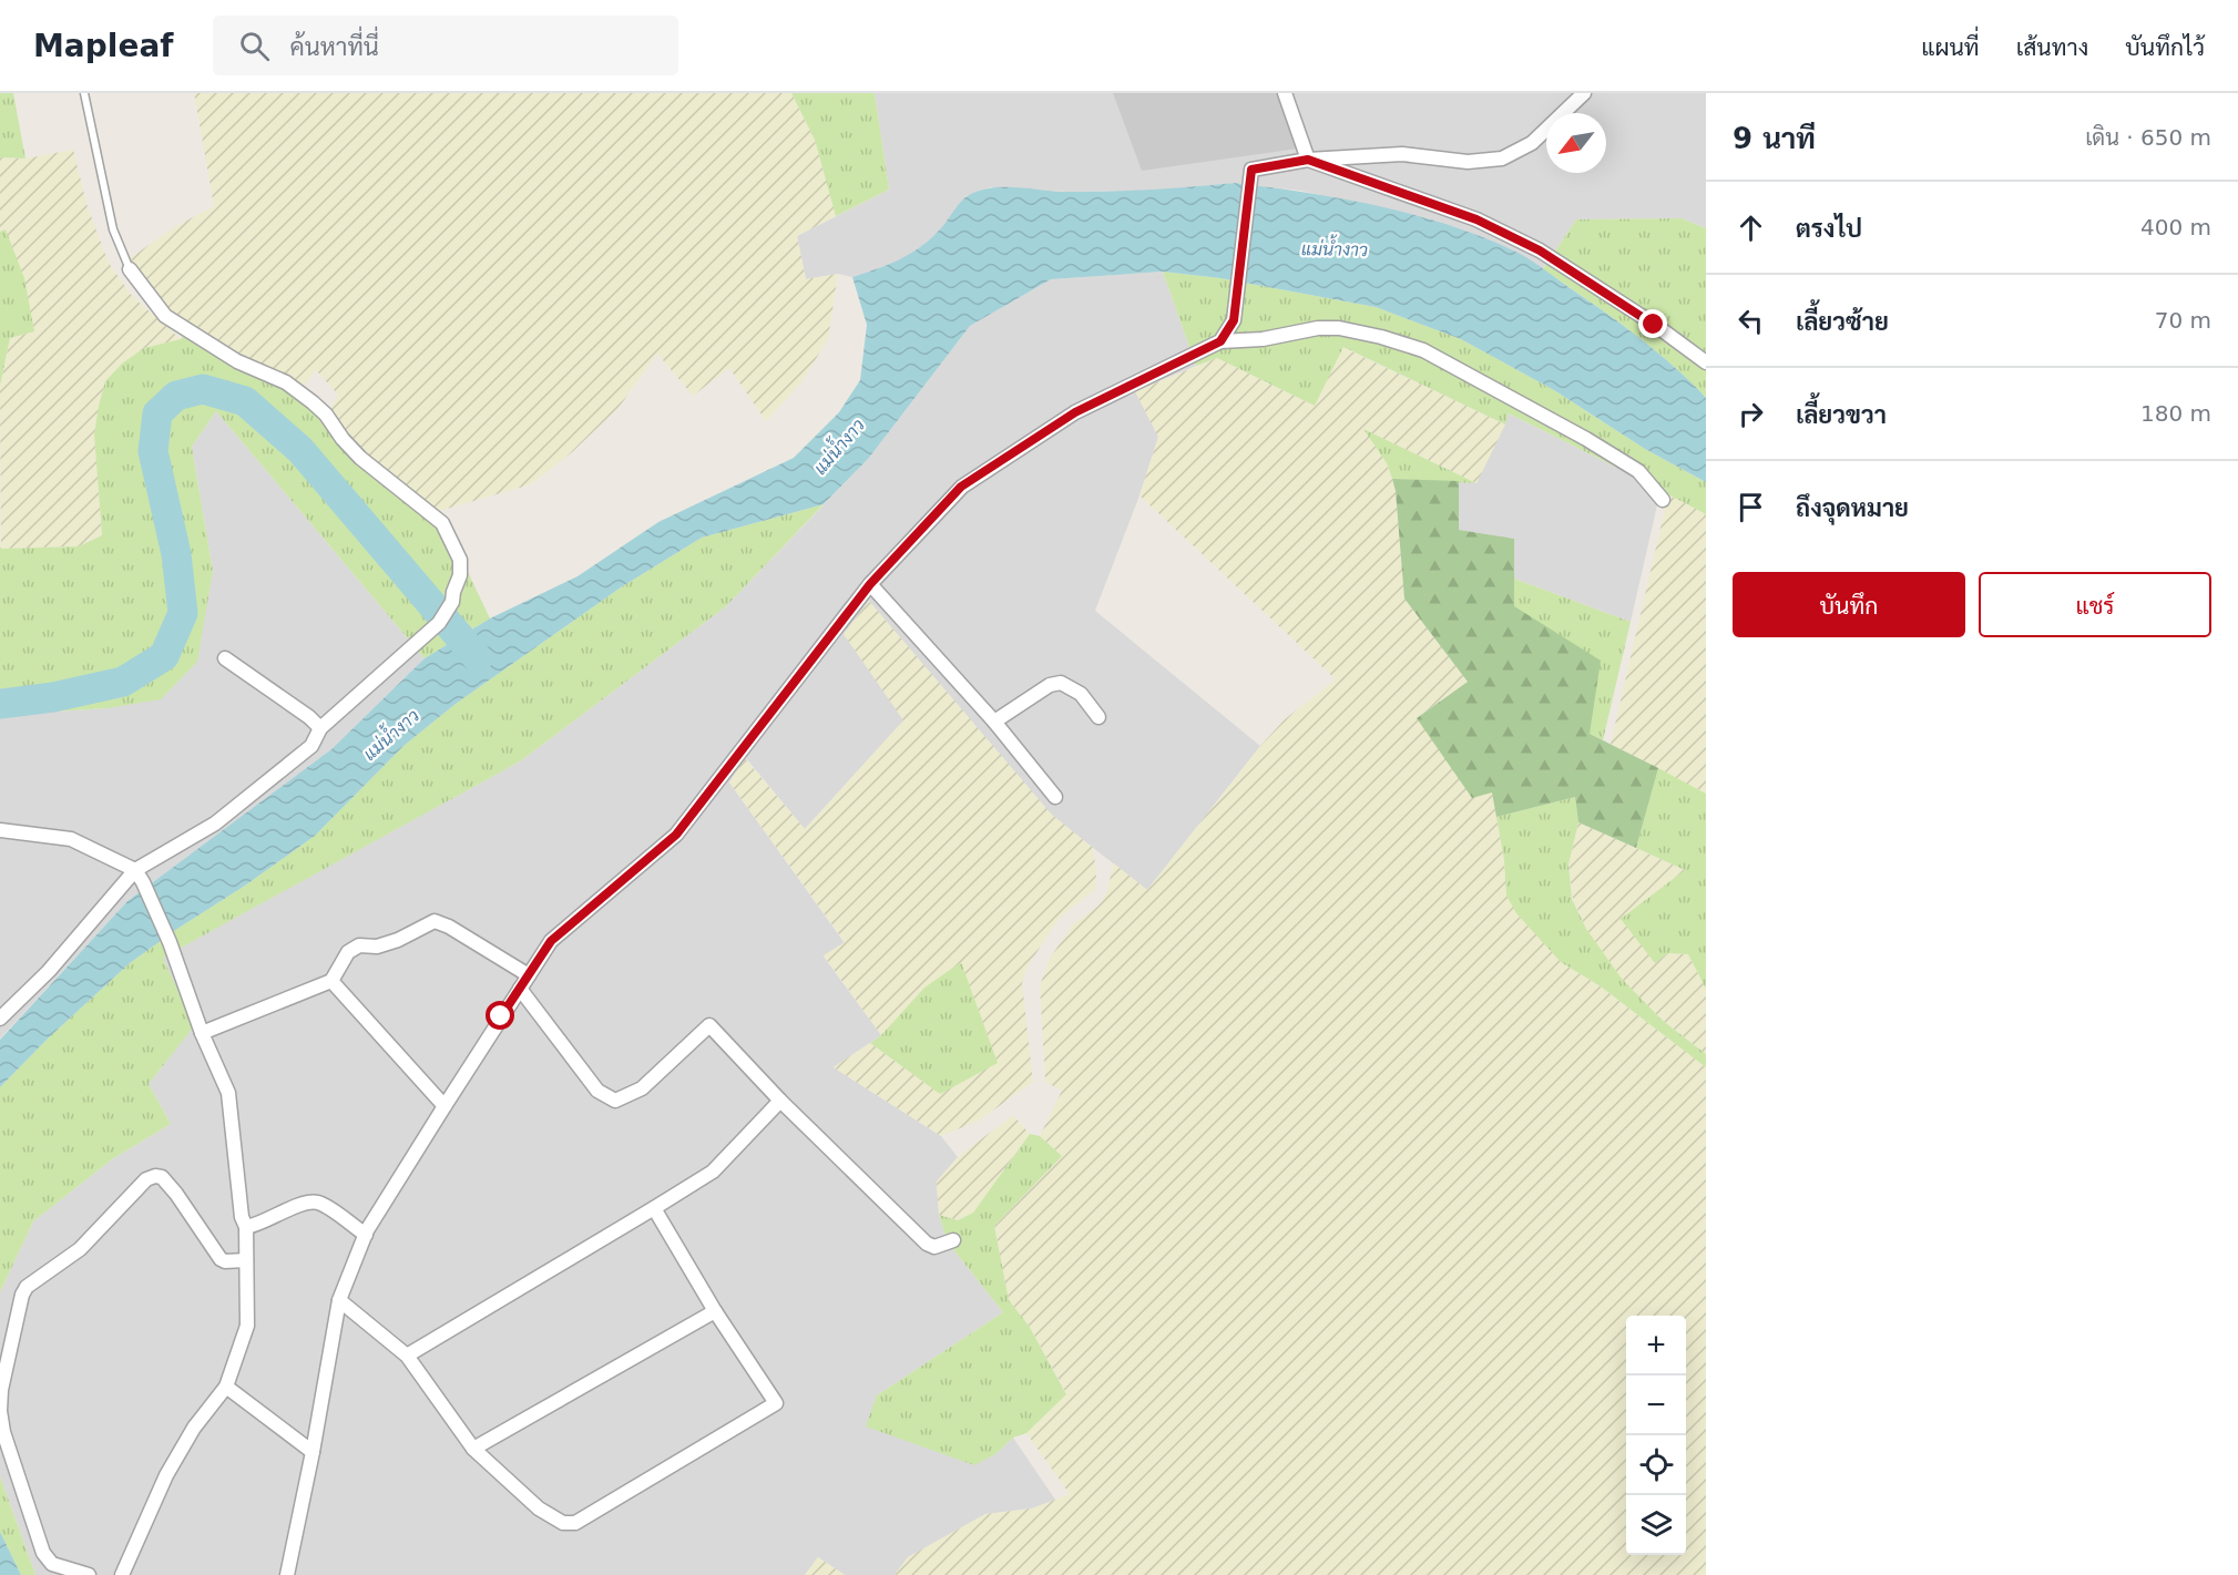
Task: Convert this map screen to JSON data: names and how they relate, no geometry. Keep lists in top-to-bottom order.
{
  "water": ["แม่น้ำงาว"],
  "north": "bottom left",
  "page": {
    "header": "Mapleaf",
    "search": "ค้นหาที่นี่",
    "nav": ["แผนที่", "เส้นทาง", "บันทึกไว้"],
    "heading": ["9 นาที", "เดิน · 650 m"],
    "list": [
      ["ตรงไป", "400 m"],
      ["เลี้ยวซ้าย", "70 m"],
      ["เลี้ยวขวา", "180 m"],
      "ถึงจุดหมาย"
    ],
    "buttons": ["บันทึก", "แชร์"],
    "map_buttons": ["+", "−"]
  }
}
